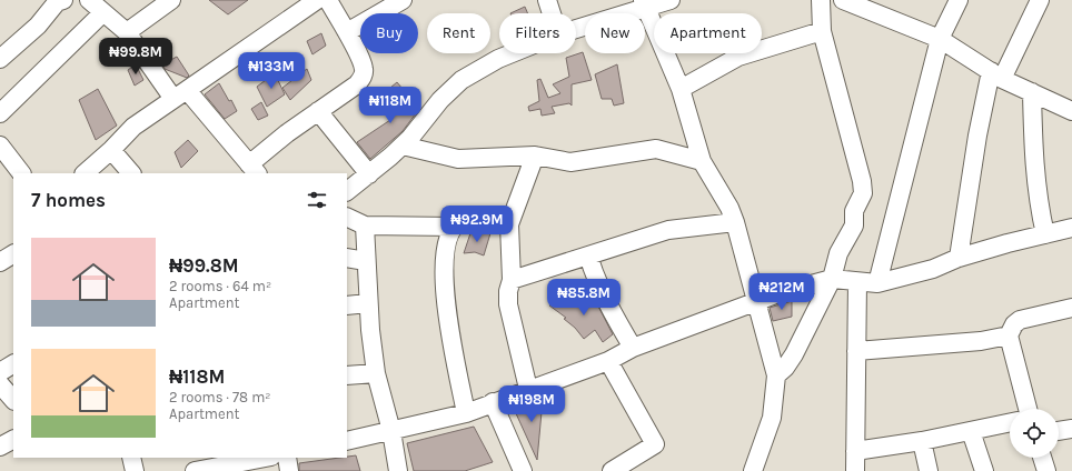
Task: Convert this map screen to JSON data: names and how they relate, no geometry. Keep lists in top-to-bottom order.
{
  "page": {
    "chip": [
      "Buy",
      "Rent",
      "Filters",
      "New",
      "Apartment"
    ],
    "price": [
      "₦99.8M",
      "₦133M",
      "₦118M",
      "₦92.9M",
      "₦212M",
      "₦85.8M",
      "₦198M"
    ],
    "heading": "7 homes",
    "list": [
      {
        "name": "₦99.8M",
        "note": "2 rooms · 64 m² · Apartment"
      },
      {
        "name": "₦118M",
        "note": "2 rooms · 78 m² · Apartment"
      }
    ]
  }
}
